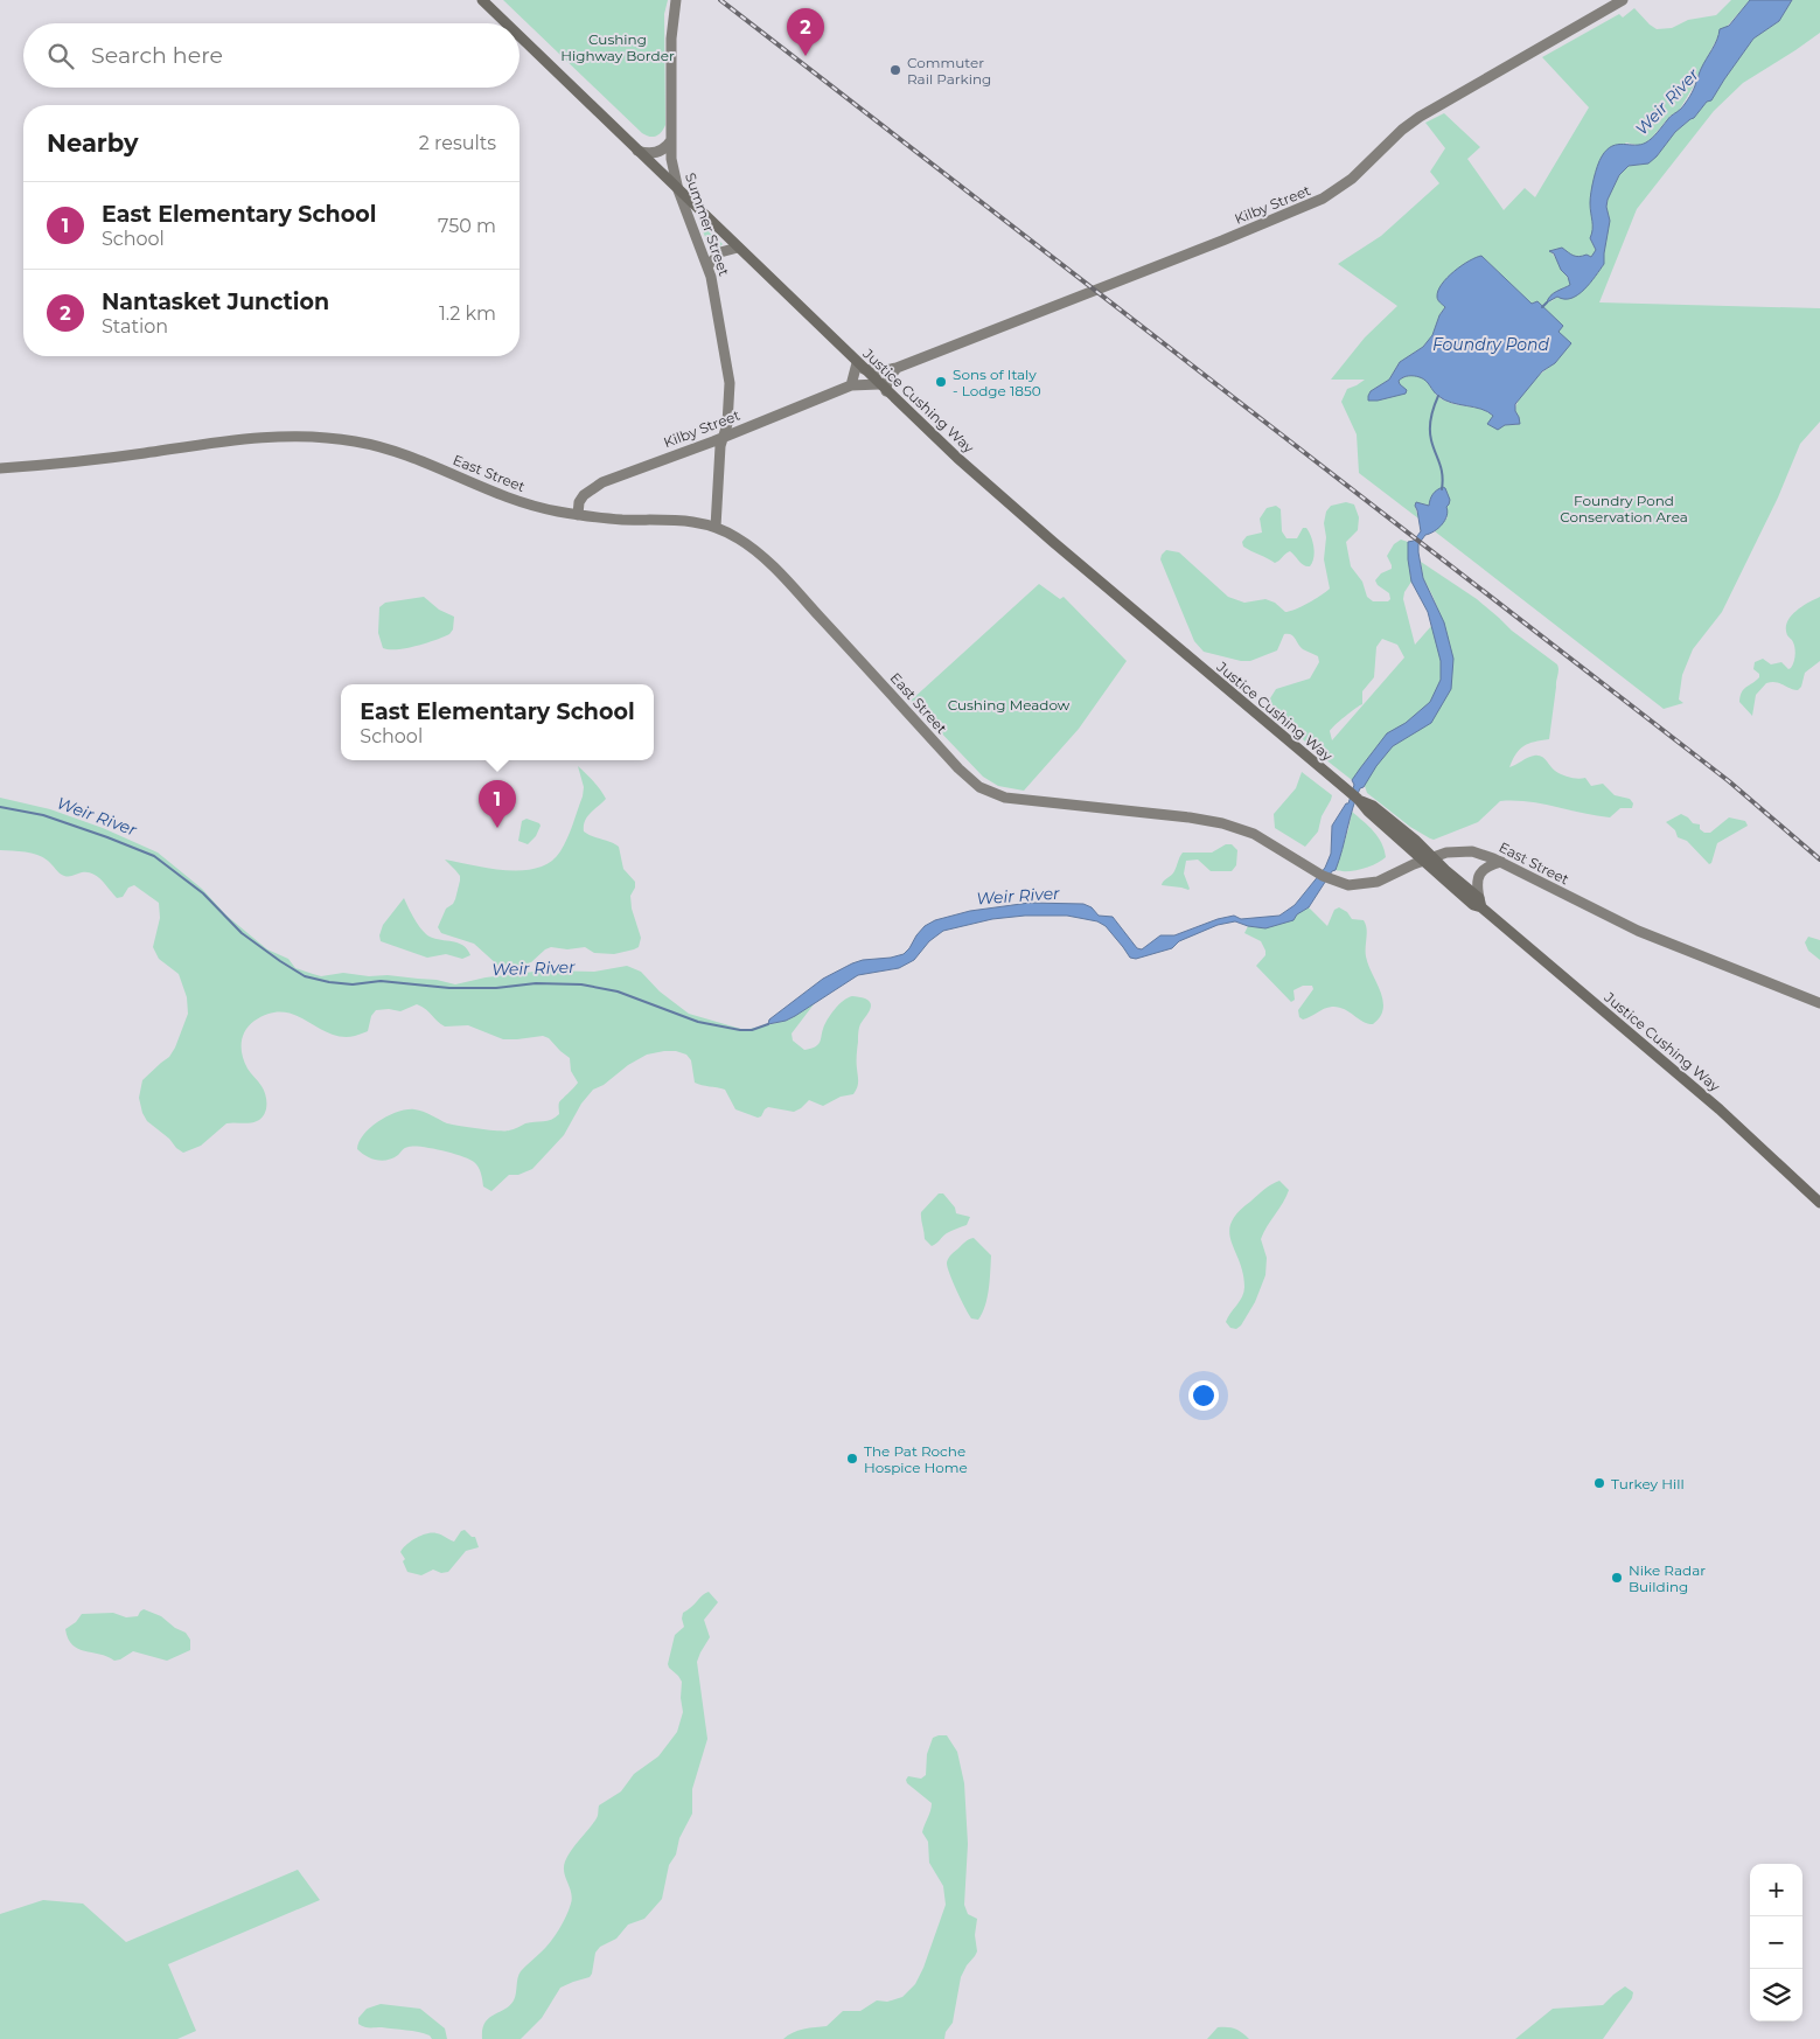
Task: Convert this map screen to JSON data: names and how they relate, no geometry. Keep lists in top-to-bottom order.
{
  "streets": {
    "main road": [
      "Kilby Street",
      "Summer Street",
      "Justice Cushing Way",
      "East Street"
    ]
  },
  "crossings": [
    ["Kilby Street", "Summer Street"],
    ["Kilby Street", "Justice Cushing Way"],
    ["Kilby Street", "East Street"],
    ["Summer Street", "Justice Cushing Way"],
    ["Summer Street", "East Street"],
    ["Justice Cushing Way", "East Street"]
  ],
  "water": ["Weir River", "Foundry Pond"],
  "parks": ["Cushing Highway Border", "Foundry Pond Conservation Area", "Cushing Meadow"],
  "places": [
    "Commuter Rail Parking",
    "Sons of Italy - Lodge 1850",
    "The Pat Roche Hospice Home",
    "Turkey Hill",
    "Nike Radar Building"
  ],
  "page": {
    "pins": ["2", "1"],
    "search": "Search here",
    "heading": ["Nearby", "2 results"],
    "list": [
      {
        "mark": "1",
        "name": "East Elementary School",
        "note": "School",
        "value": "750 m"
      },
      {
        "mark": "2",
        "name": "Nantasket Junction",
        "note": "Station",
        "value": "1.2 km"
      }
    ],
    "popup": ["East Elementary School", "School"],
    "map_buttons": ["+", "−"]
  }
}
